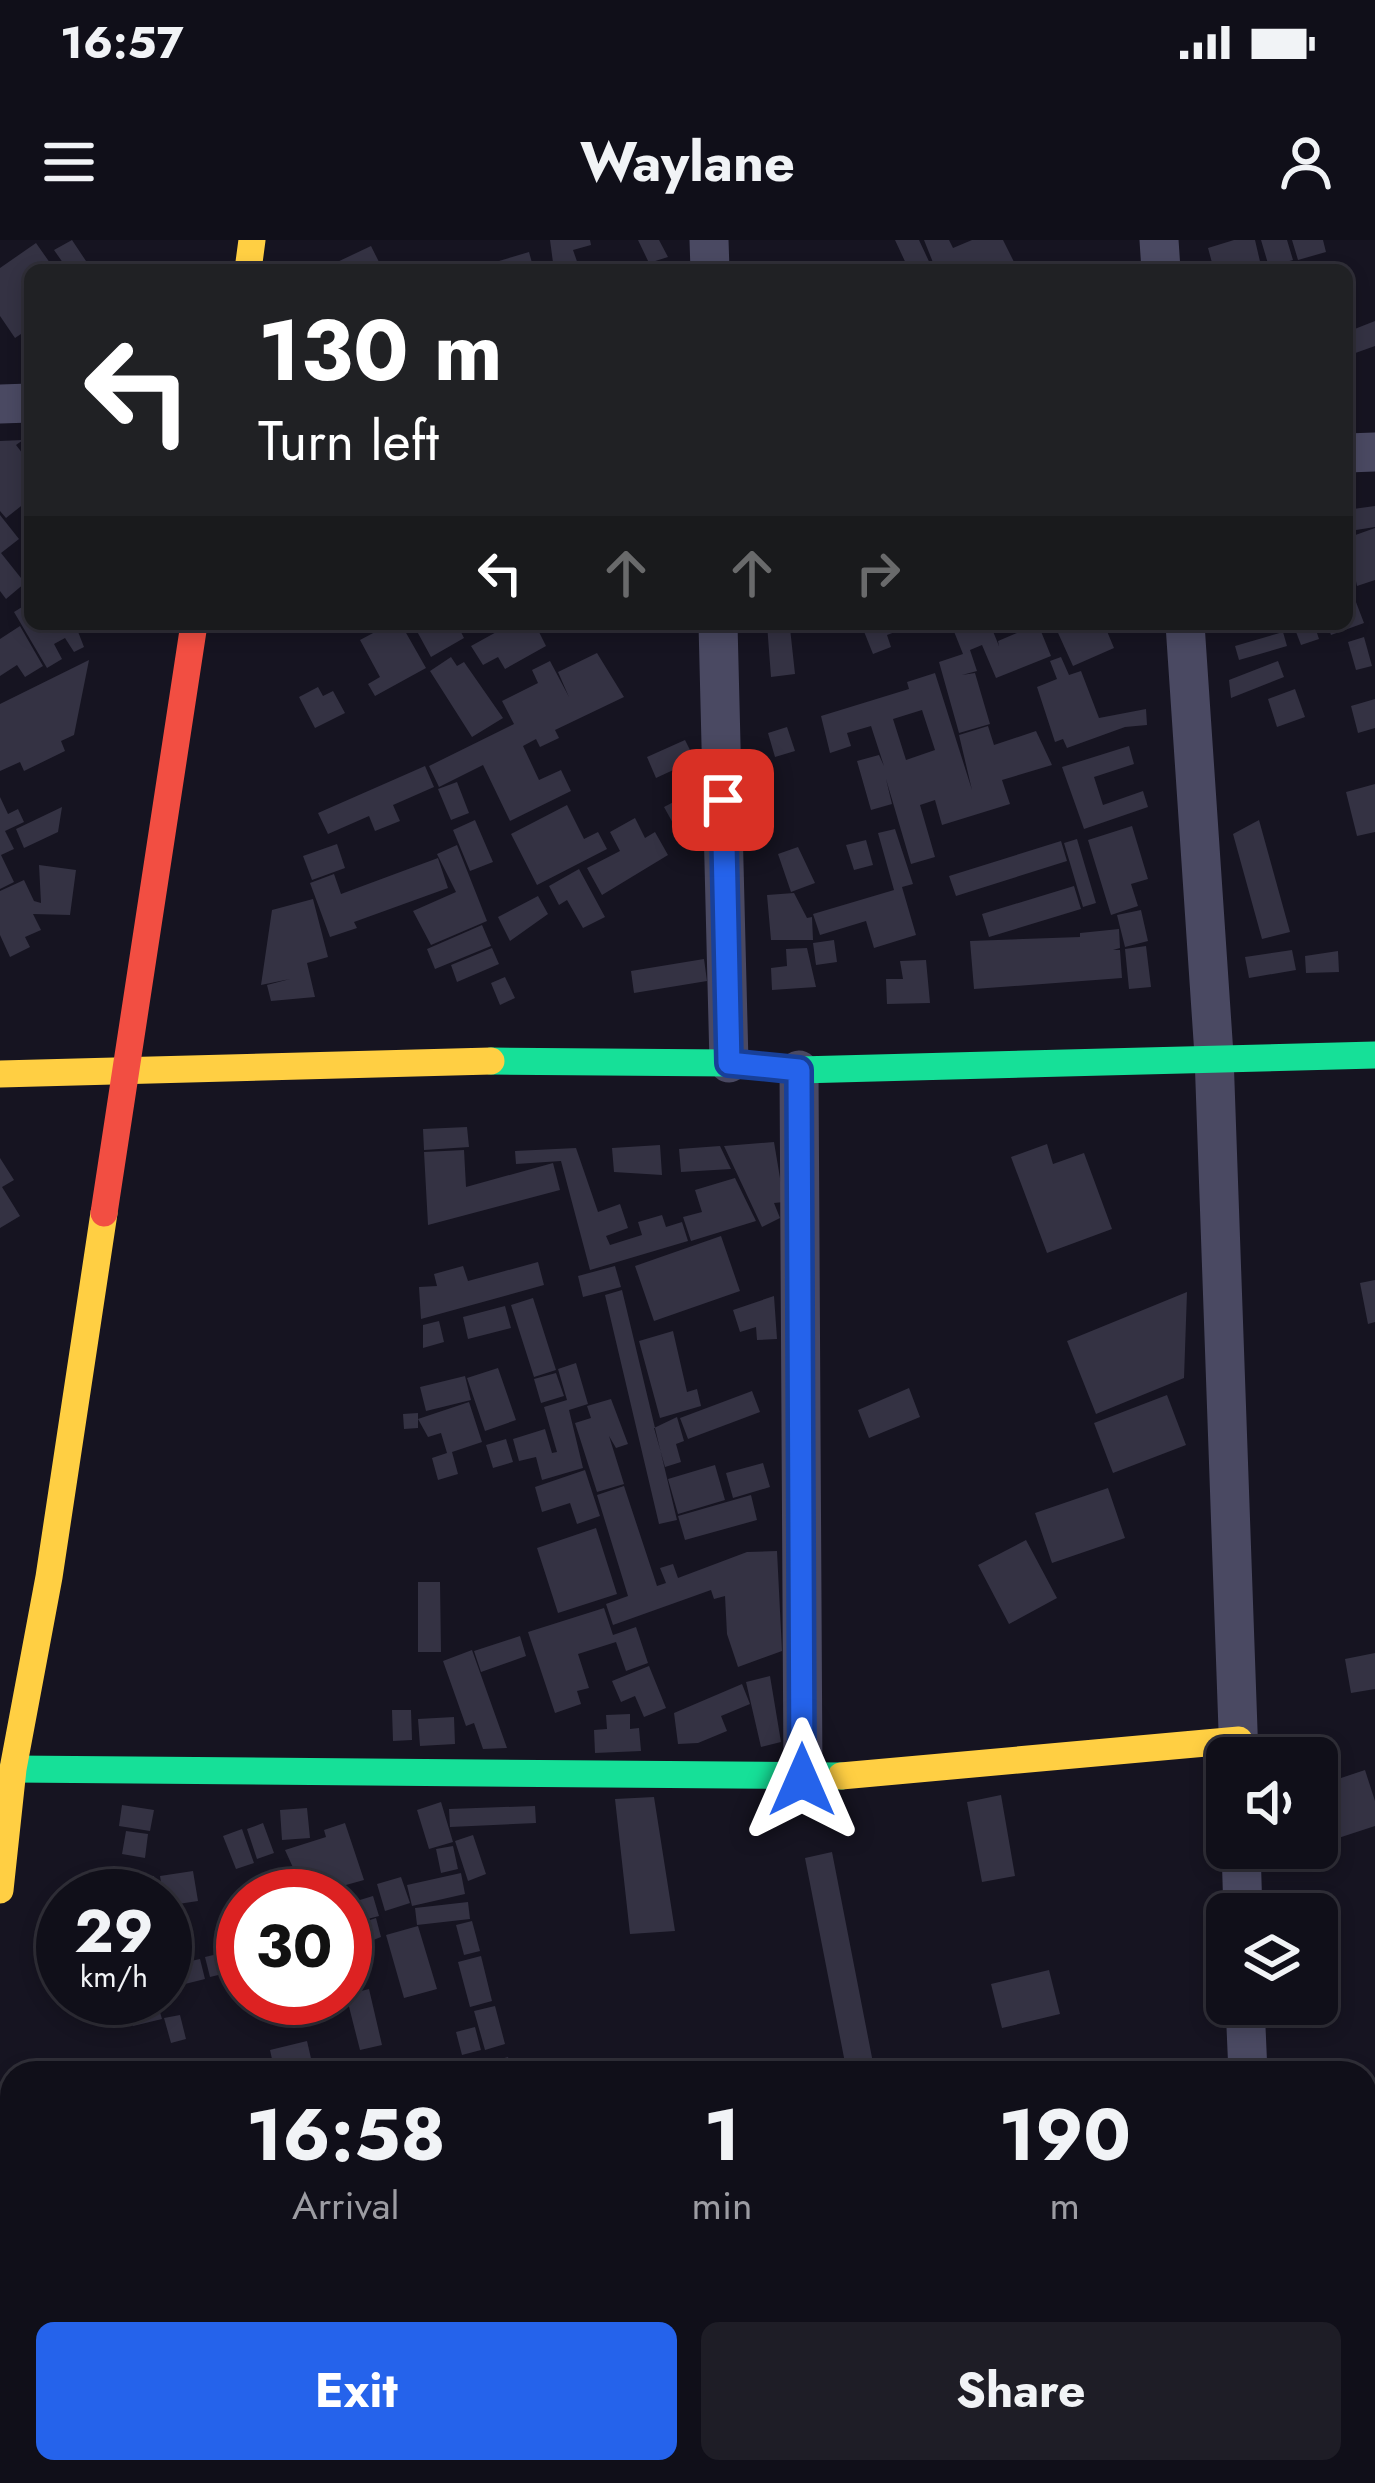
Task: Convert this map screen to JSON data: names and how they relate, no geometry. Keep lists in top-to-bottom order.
{
  "page": {
    "status": "16:57",
    "header": "Waylane",
    "turn": ["130 m", "Turn left"],
    "speed": "29 km/h",
    "limit": "30",
    "eta": [
      "16:58",
      "Arrival",
      "1",
      "min",
      "190",
      "m"
    ],
    "buttons": ["Exit", "Share"]
  }
}
